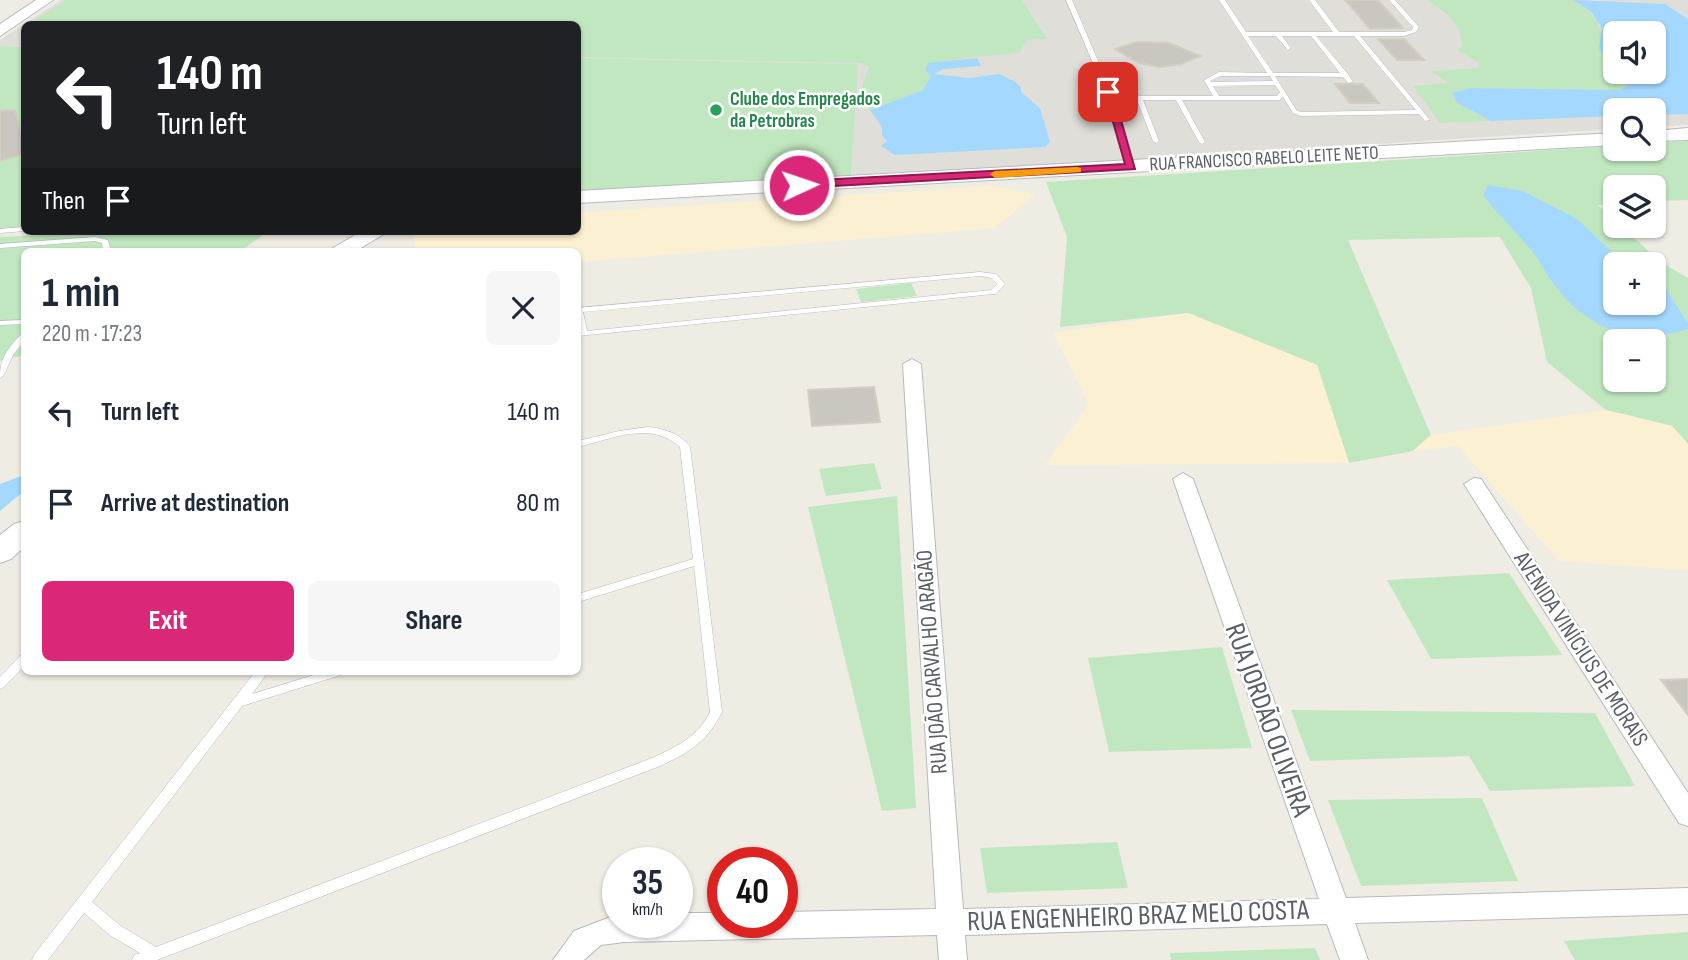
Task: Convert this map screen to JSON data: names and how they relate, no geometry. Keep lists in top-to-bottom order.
{
  "streets": {
    "street": [
      "RUA FRANCISCO RABELO LEITE NETO",
      "AVENIDA VINÍCIUS DE MORAIS",
      "RUA JOÃO CARVALHO ARAGÃO",
      "RUA JORDÃO OLIVEIRA",
      "RUA ENGENHEIRO BRAZ MELO COSTA"
    ]
  },
  "crossings": [
    ["RUA JOÃO CARVALHO ARAGÃO", "RUA ENGENHEIRO BRAZ MELO COSTA"],
    ["RUA JORDÃO OLIVEIRA", "RUA ENGENHEIRO BRAZ MELO COSTA"]
  ],
  "places": ["Clube dos Empregados da Petrobras"],
  "page": {
    "map_buttons": ["+", "−"],
    "turn": ["140 m", "Turn left"],
    "then": "Then",
    "heading": ["1 min", "220 m · 17:23"],
    "list": [
      {
        "name": "Turn left",
        "value": "140 m"
      },
      {
        "name": "Arrive at destination",
        "value": "80 m"
      }
    ],
    "buttons": ["Exit", "Share"],
    "speed": "35 km/h",
    "limit": "40"
  }
}
